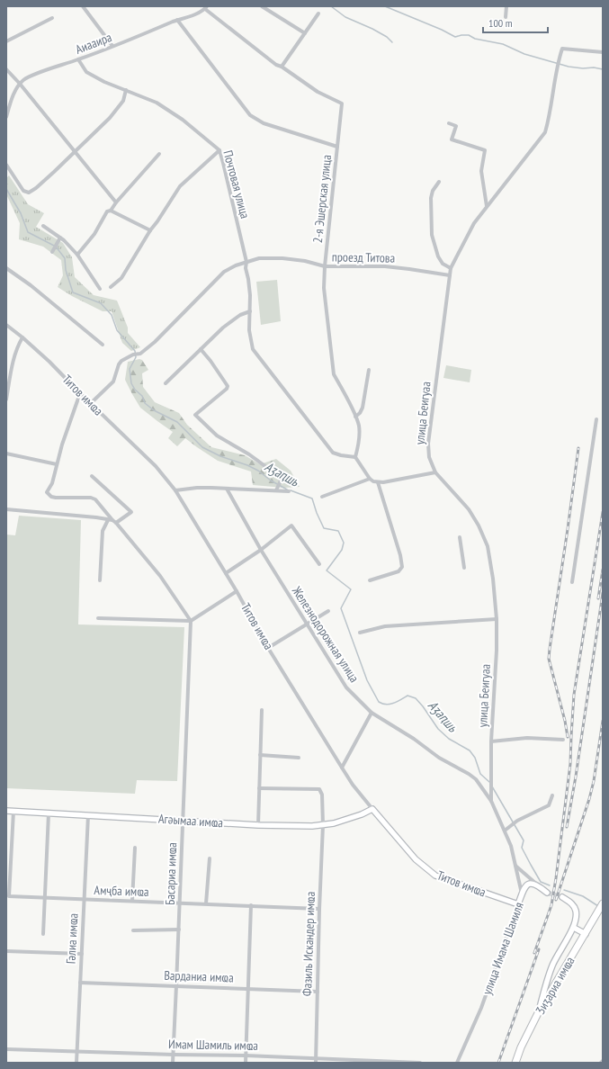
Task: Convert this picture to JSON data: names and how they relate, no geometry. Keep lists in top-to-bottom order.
{
  "streets": {
    "highway": ["Ӡиӡариа имҩа"],
    "street": [
      "Аиааира",
      "Почтовая улица",
      "2-я Эшерская улица",
      "проезд Титова",
      "Титов имҩа",
      "улица Беигуаа",
      "Железнодорожная улица",
      "Агәымаа имҩа",
      "Басариа имҩа",
      "Амҷба имҩа",
      "Гәлиа имҩа",
      "Фазиль Искандер имҩа",
      "улица Имама Шамиля",
      "Варданиа имҩа",
      "Имам Шамиль имҩа"
    ]
  },
  "crossings": [
    ["Аиааира", "Почтовая улица"],
    ["Аиааира", "2-я Эшерская улица"],
    ["Почтовая улица", "2-я Эшерская улица"],
    ["Почтовая улица", "проезд Титова"],
    ["2-я Эшерская улица", "проезд Титова"],
    ["проезд Титова", "Титов имҩа"],
    ["проезд Титова", "улица Беигуаа"],
    ["Титов имҩа", "Агәымаа имҩа"],
    ["Титов имҩа", "улица Имама Шамиля"],
    ["улица Беигуаа", "улица Имама Шамиля"],
    ["Железнодорожная улица", "улица Имама Шамиля"],
    ["Агәымаа имҩа", "Басариа имҩа"],
    ["Агәымаа имҩа", "Амҷба имҩа"],
    ["Агәымаа имҩа", "Гәлиа имҩа"],
    ["Агәымаа имҩа", "Фазиль Искандер имҩа"],
    ["Басариа имҩа", "Амҷба имҩа"],
    ["Басариа имҩа", "Варданиа имҩа"],
    ["Басариа имҩа", "Имам Шамиль имҩа"],
    ["Амҷба имҩа", "Гәлиа имҩа"],
    ["Амҷба имҩа", "Фазиль Искандер имҩа"],
    ["Гәлиа имҩа", "Варданиа имҩа"],
    ["Гәлиа имҩа", "Имам Шамиль имҩа"],
    ["Фазиль Искандер имҩа", "Варданиа имҩа"],
    ["Фазиль Искандер имҩа", "Имам Шамиль имҩа"]
  ],
  "water": ["Аӡаԥшь"],
  "scale_bar": "100 m"
}
